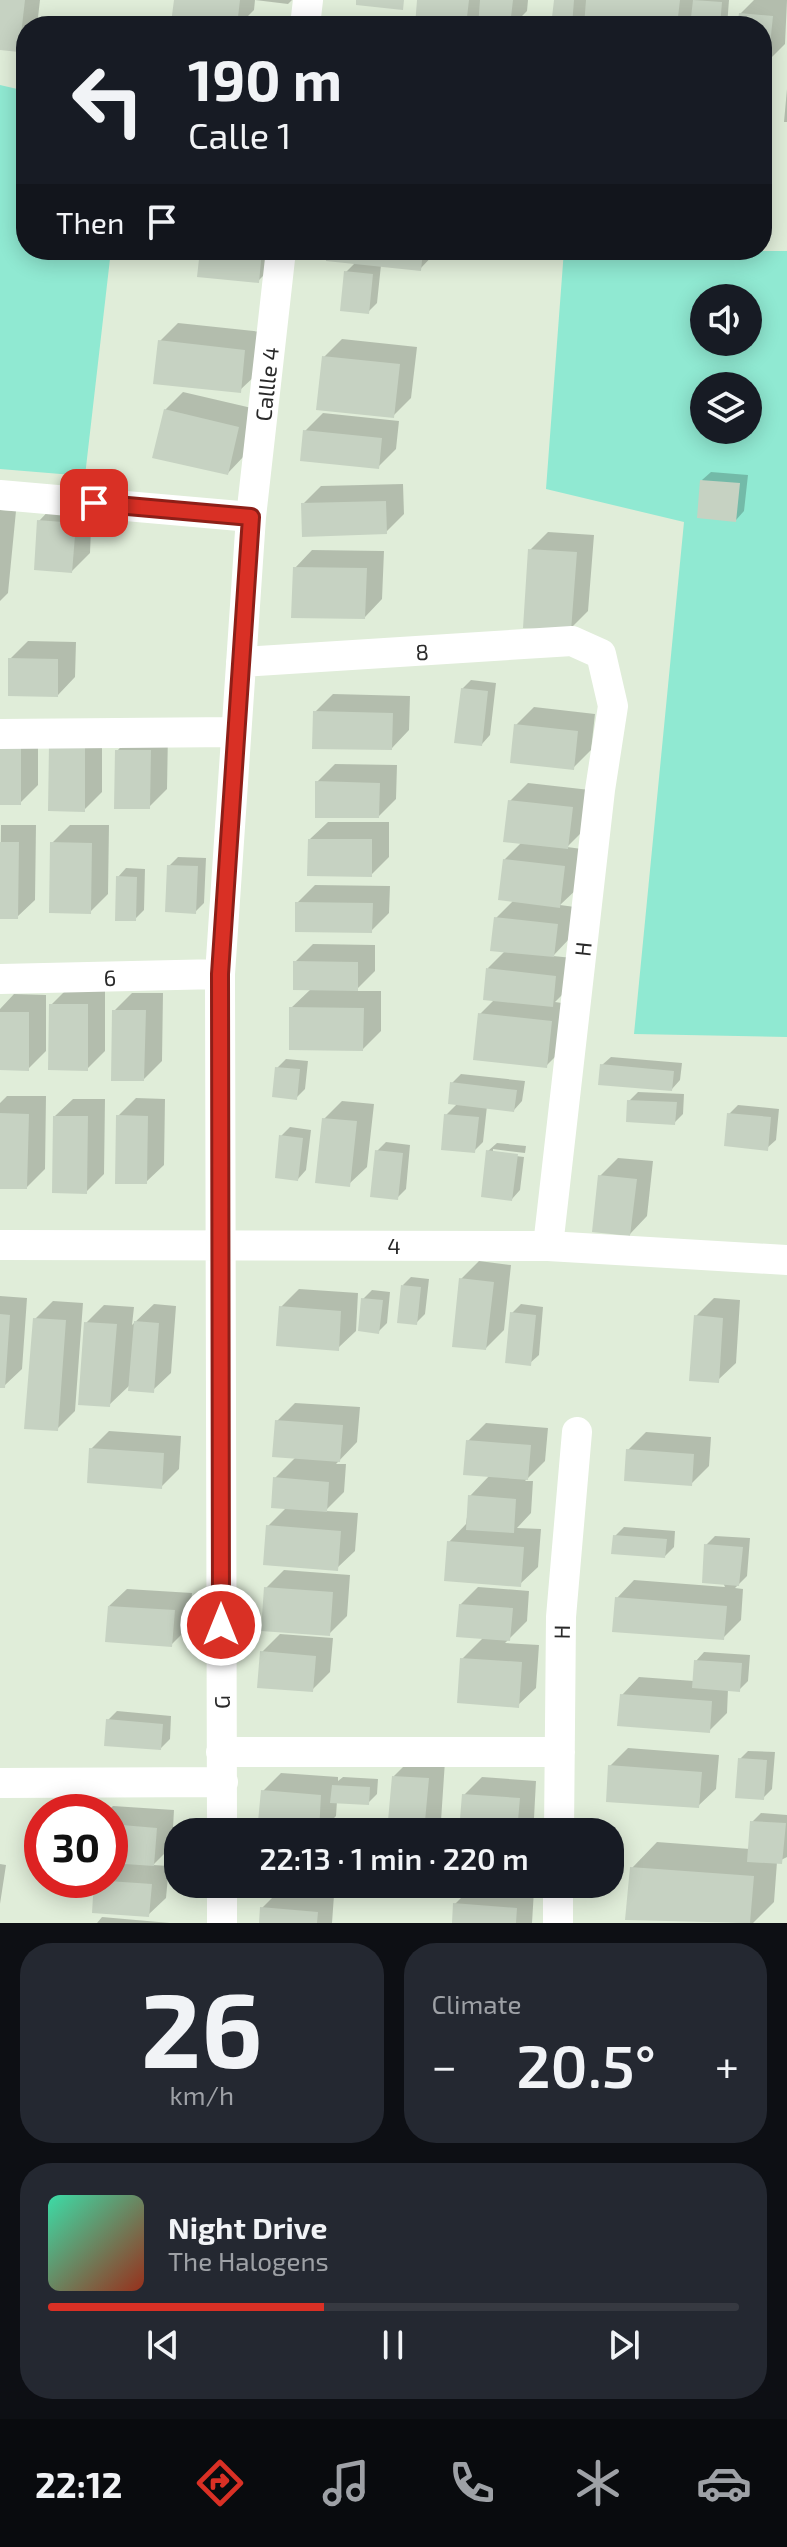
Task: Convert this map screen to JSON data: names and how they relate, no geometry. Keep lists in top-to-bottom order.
{
  "streets": {
    "street": [
      "Callle 4",
      "8",
      "H",
      "6",
      "4",
      "G"
    ]
  },
  "crossings": [
    ["Callle 4", "G"],
    ["8", "H"],
    ["8", "G"],
    ["H", "4"],
    ["6", "G"],
    ["4", "G"]
  ],
  "page": {
    "turn": ["190 m", "Calle 1"],
    "then": "Then",
    "limit": "30",
    "trip": "22:13 · 1 min · 220 m",
    "tile": [
      ["26", "km/h"],
      "Climate"
    ],
    "heat": ["−", "20.5°", "+"],
    "song": ["Night Drive", "The Halogens"],
    "tabs": "22:12"
  }
}
